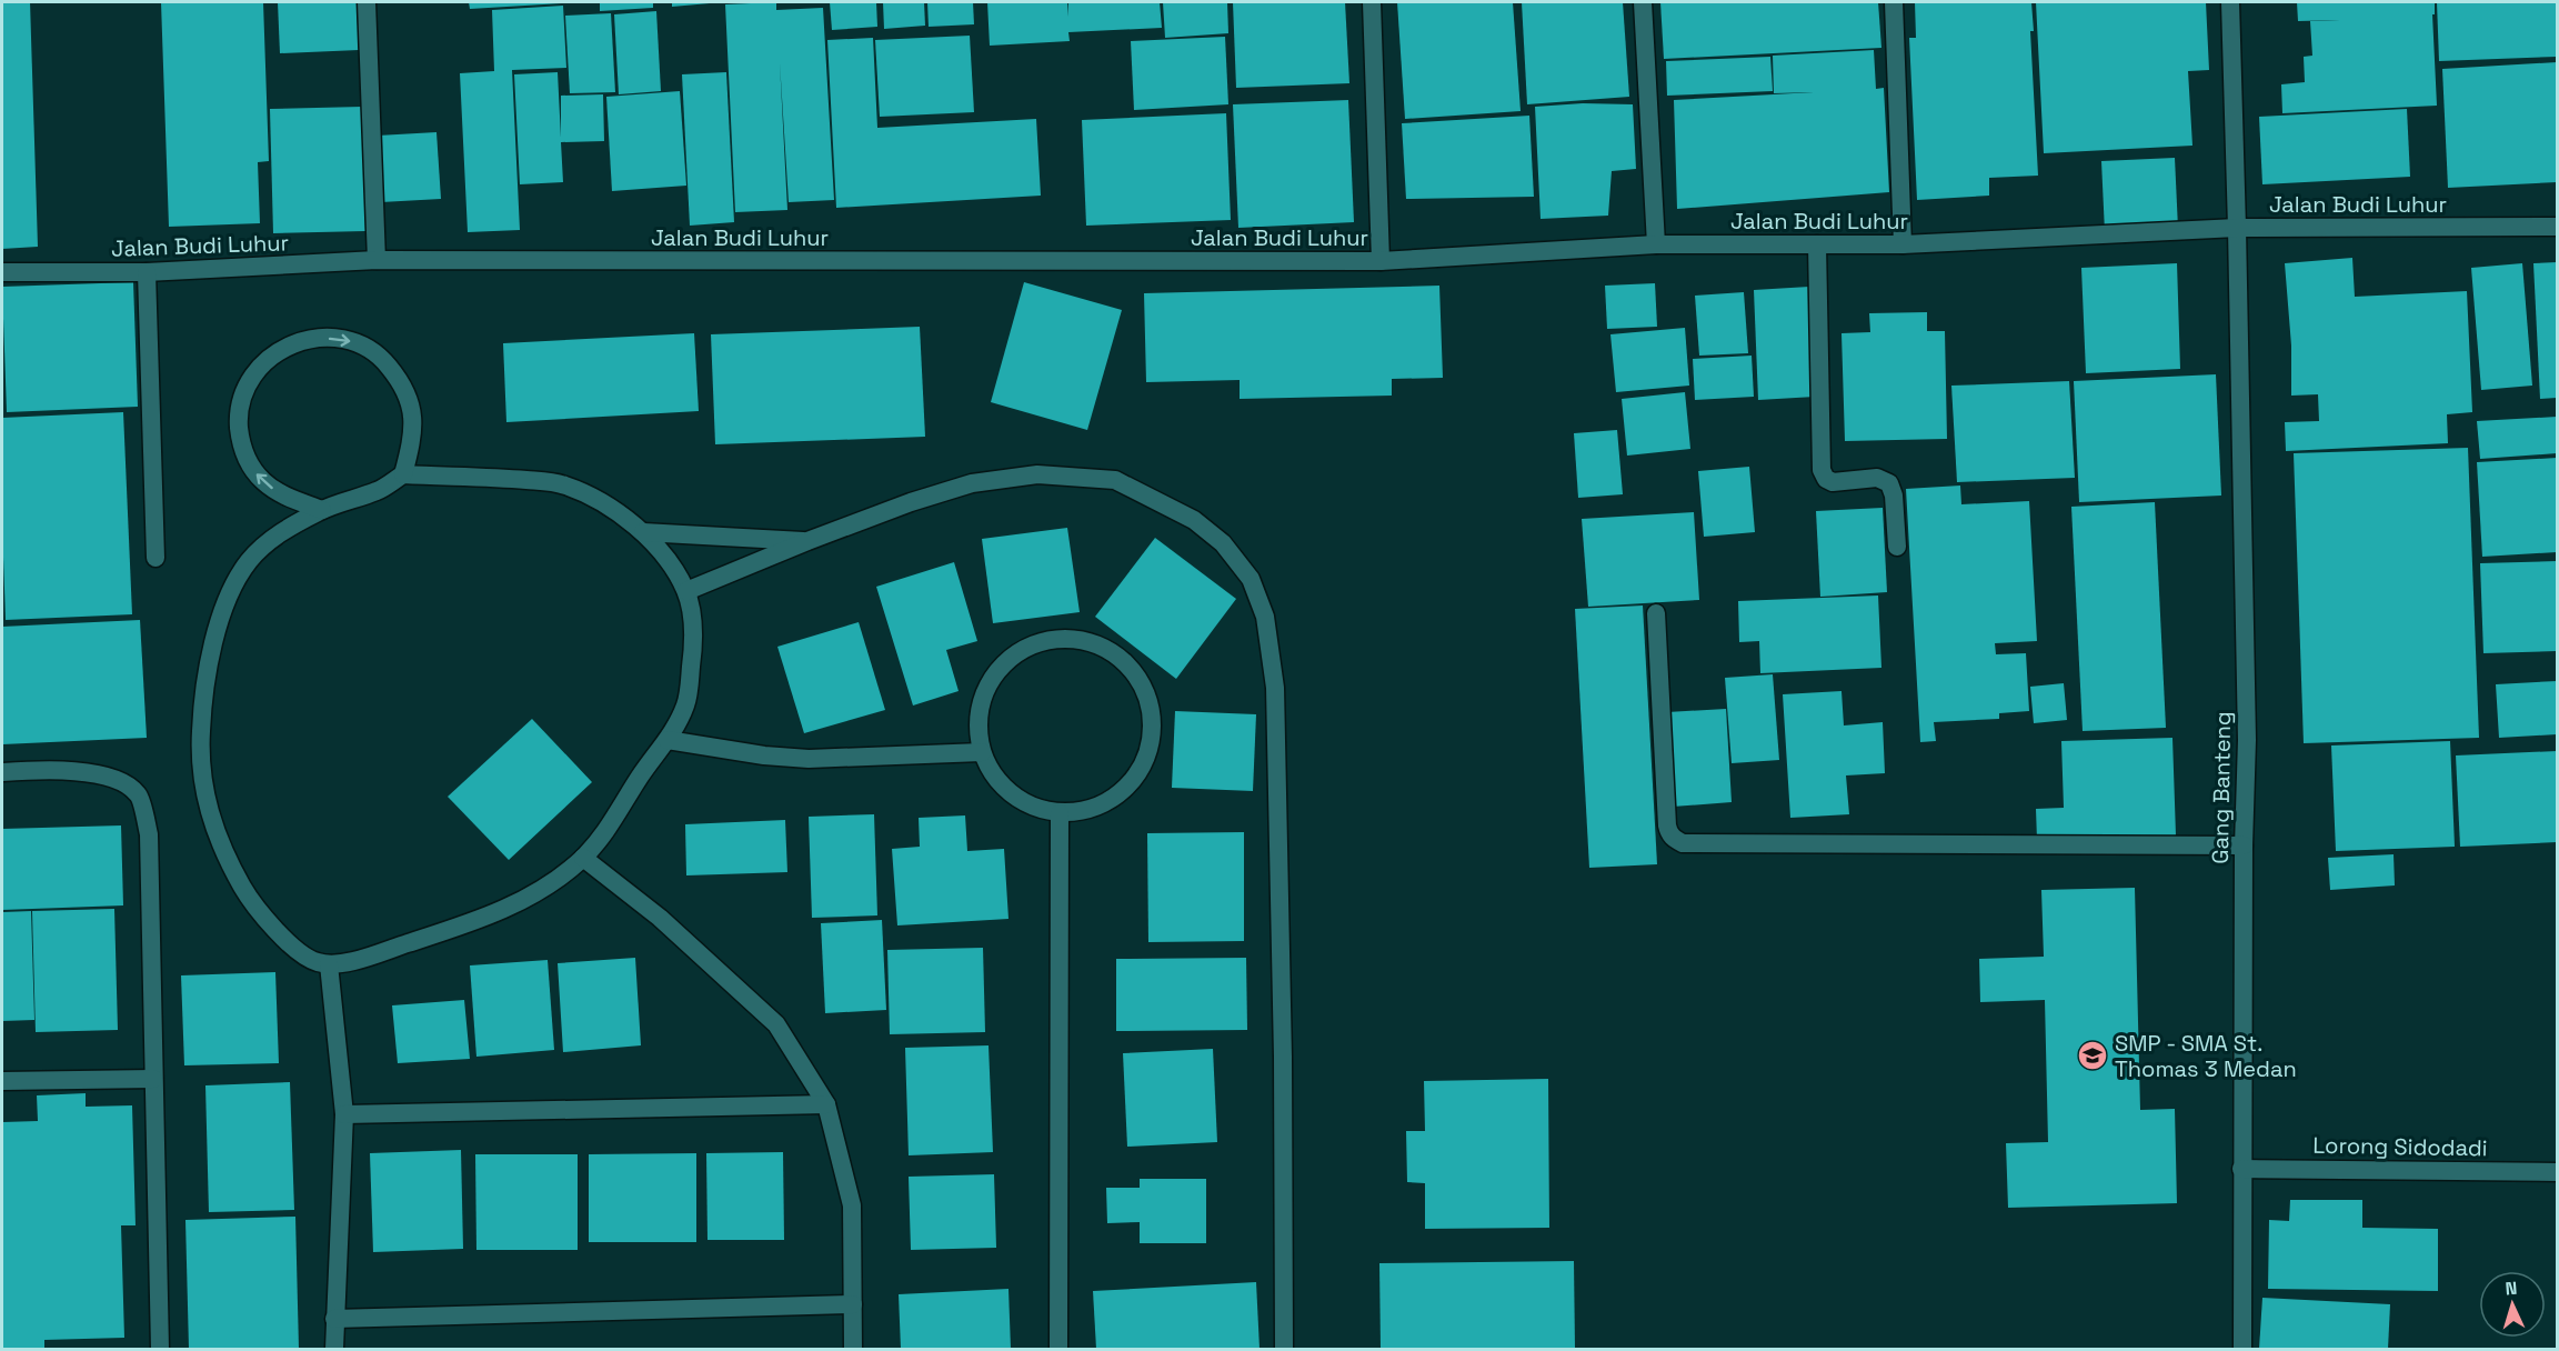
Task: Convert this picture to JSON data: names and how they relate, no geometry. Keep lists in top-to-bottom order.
{
  "streets": {
    "street": ["Jalan Budi Luhur", "Gang Banteng", "Lorong Sidodadi"]
  },
  "crossings": [
    ["Jalan Budi Luhur", "Gang Banteng"],
    ["Gang Banteng", "Lorong Sidodadi"]
  ],
  "places": {
    "school or university": ["SMP - SMA St. Thomas 3 Medan"]
  },
  "north": "top"
}
